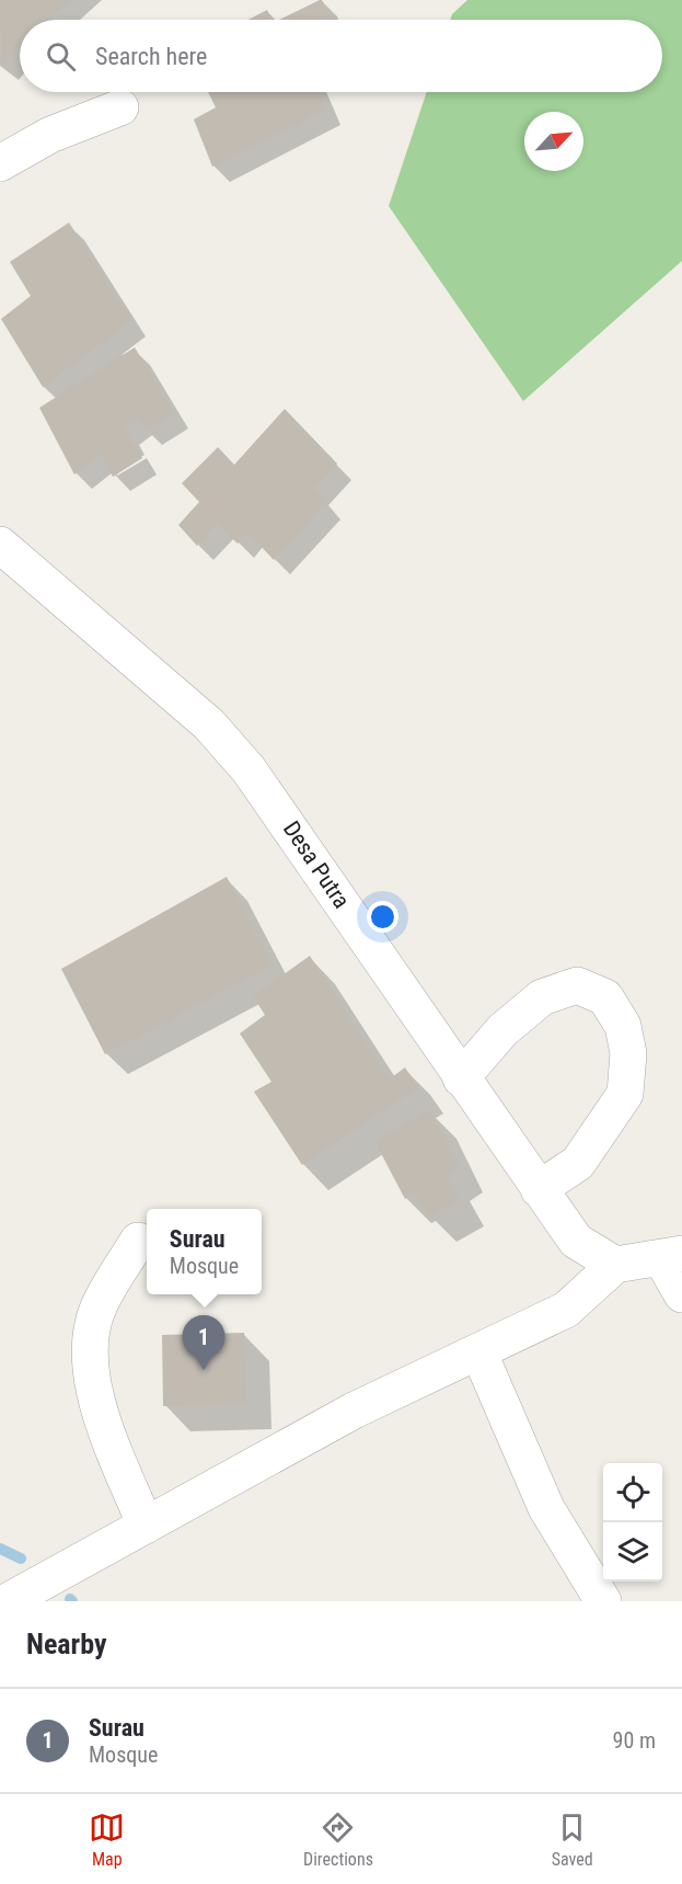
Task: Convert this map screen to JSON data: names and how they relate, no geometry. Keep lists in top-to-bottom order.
{
  "streets": {
    "street": ["Desa Putra"]
  },
  "north": "top right",
  "page": {
    "search": "Search here",
    "popup": ["Surau", "Mosque"],
    "pins": "1",
    "heading": "Nearby",
    "list": [
      {
        "mark": "1",
        "name": "Surau",
        "note": "Mosque",
        "value": "90 m"
      }
    ],
    "nav": ["Map", "Directions", "Saved"]
  }
}
